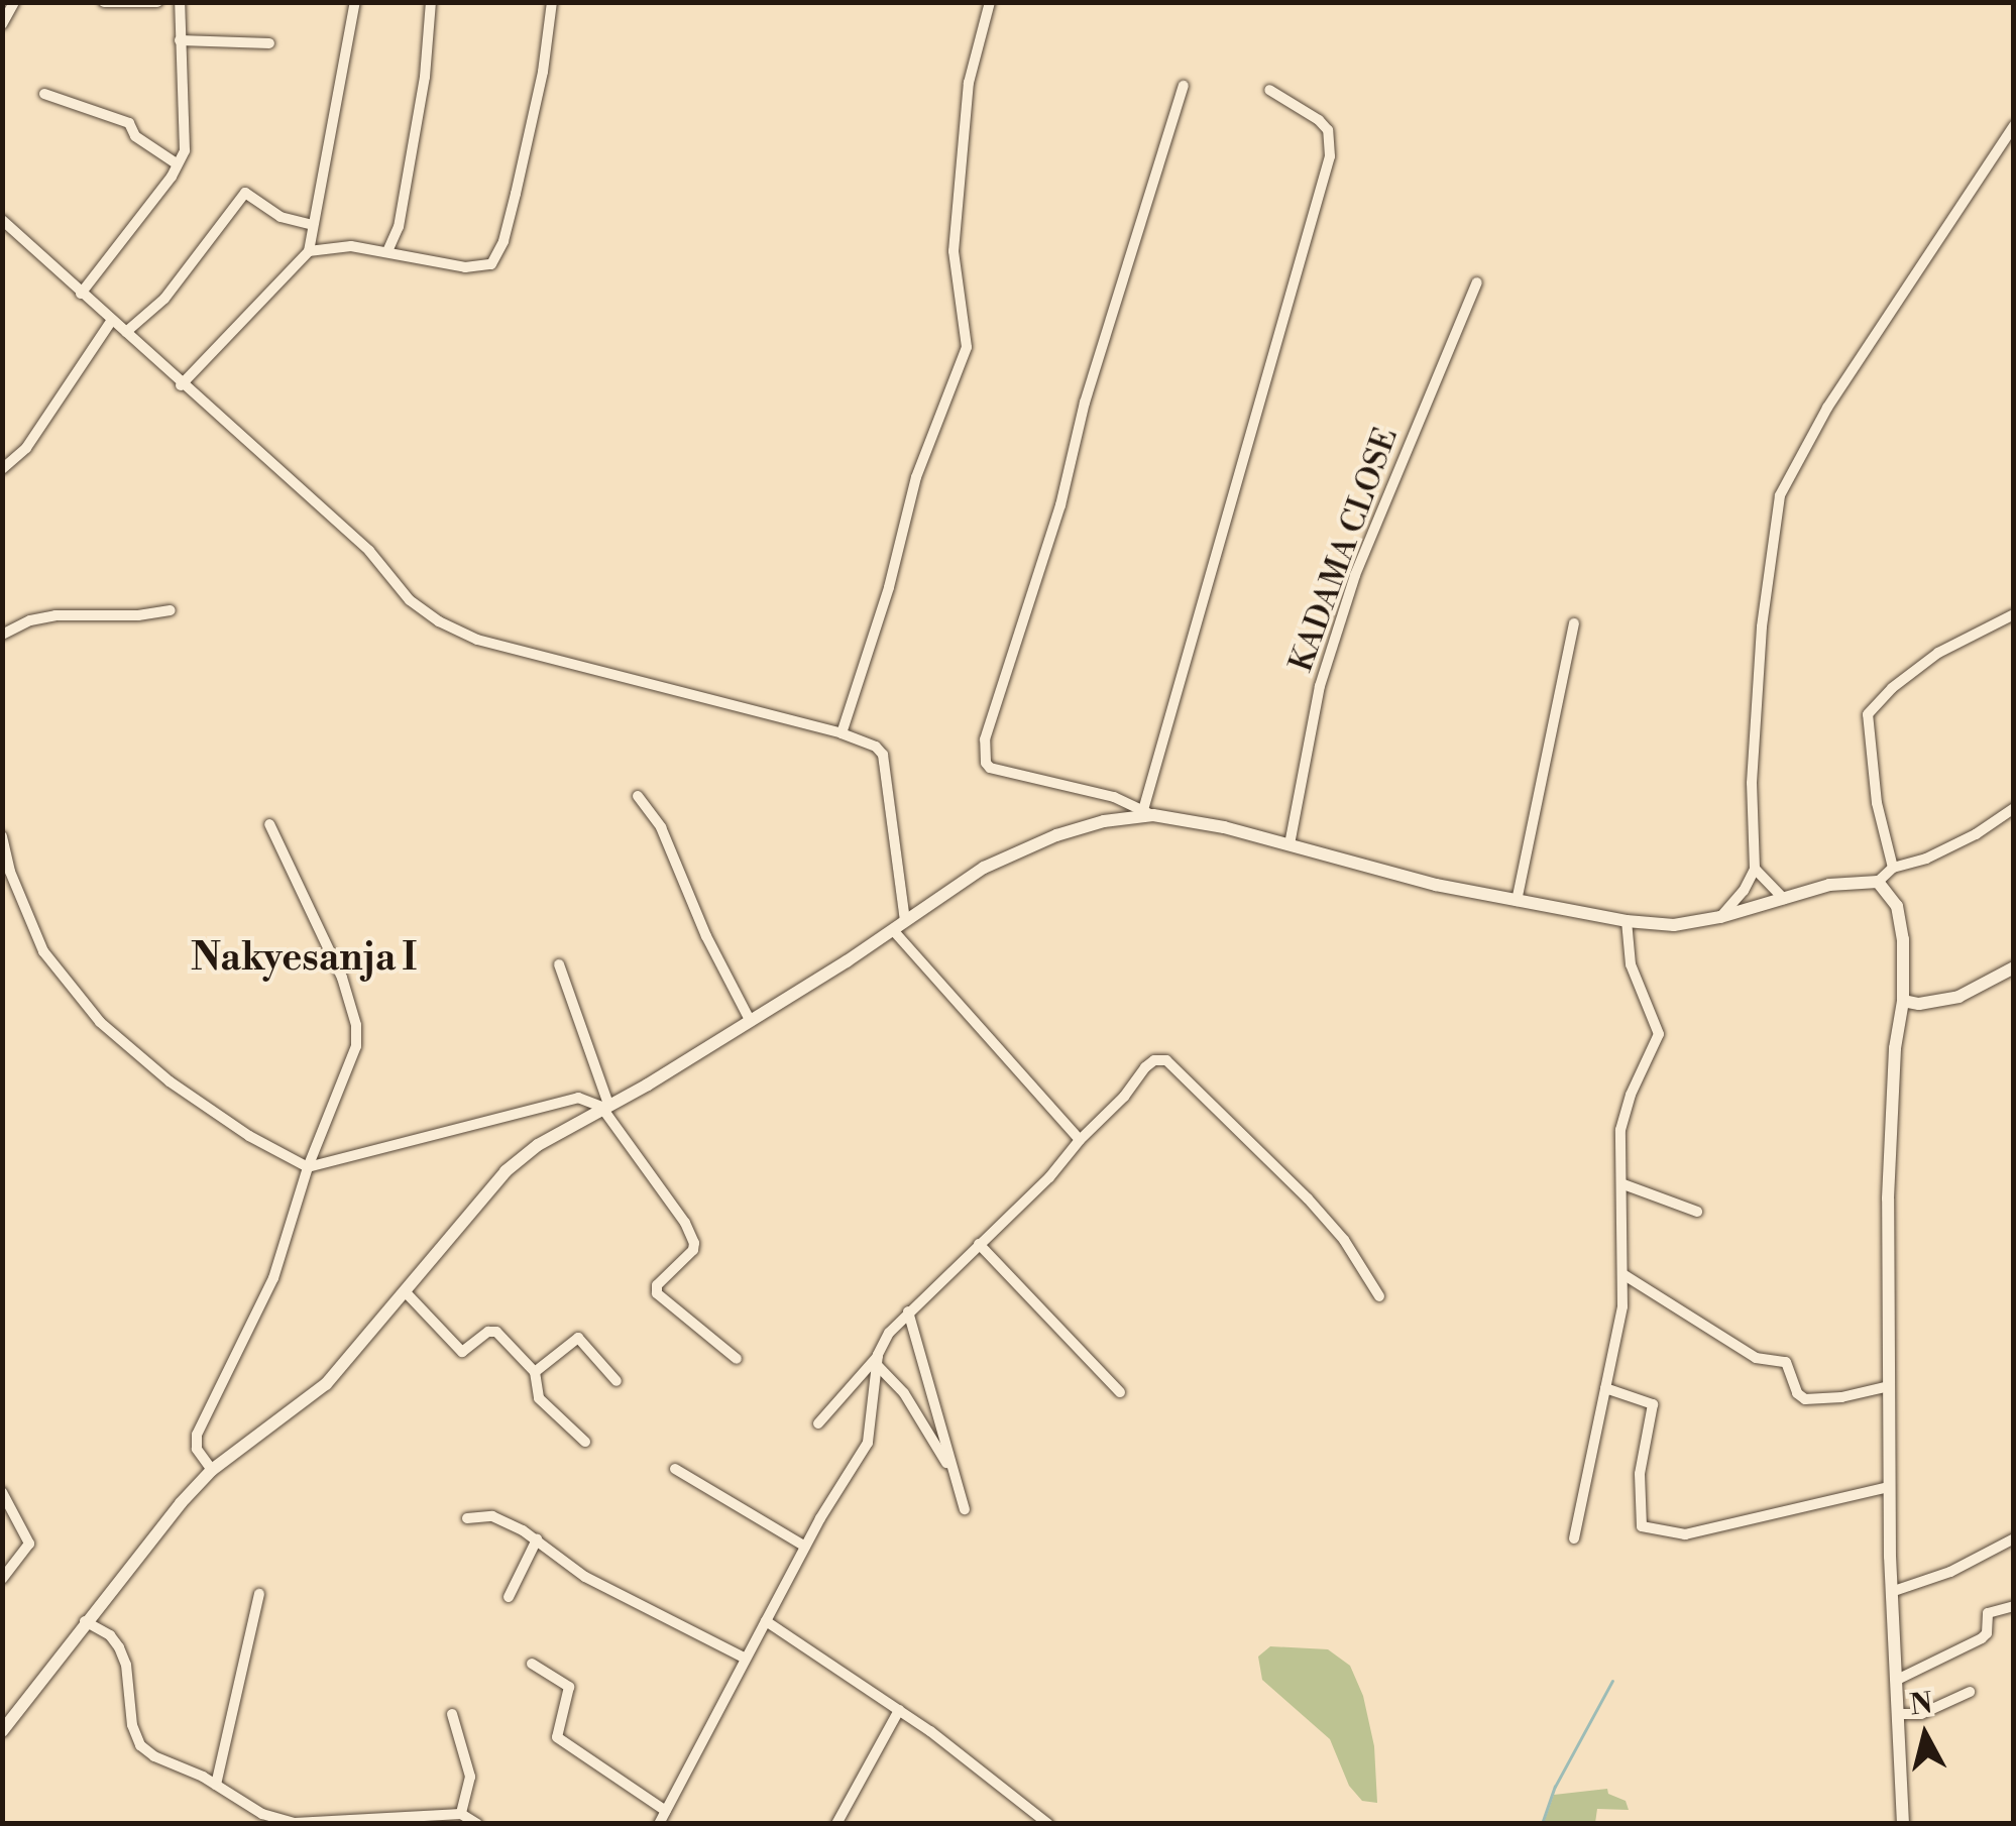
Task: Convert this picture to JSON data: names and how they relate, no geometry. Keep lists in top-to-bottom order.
{
  "streets": {
    "street": ["KADAMA CLOSE"]
  },
  "districts": ["Nakyesanja I"],
  "north": "top"
}
